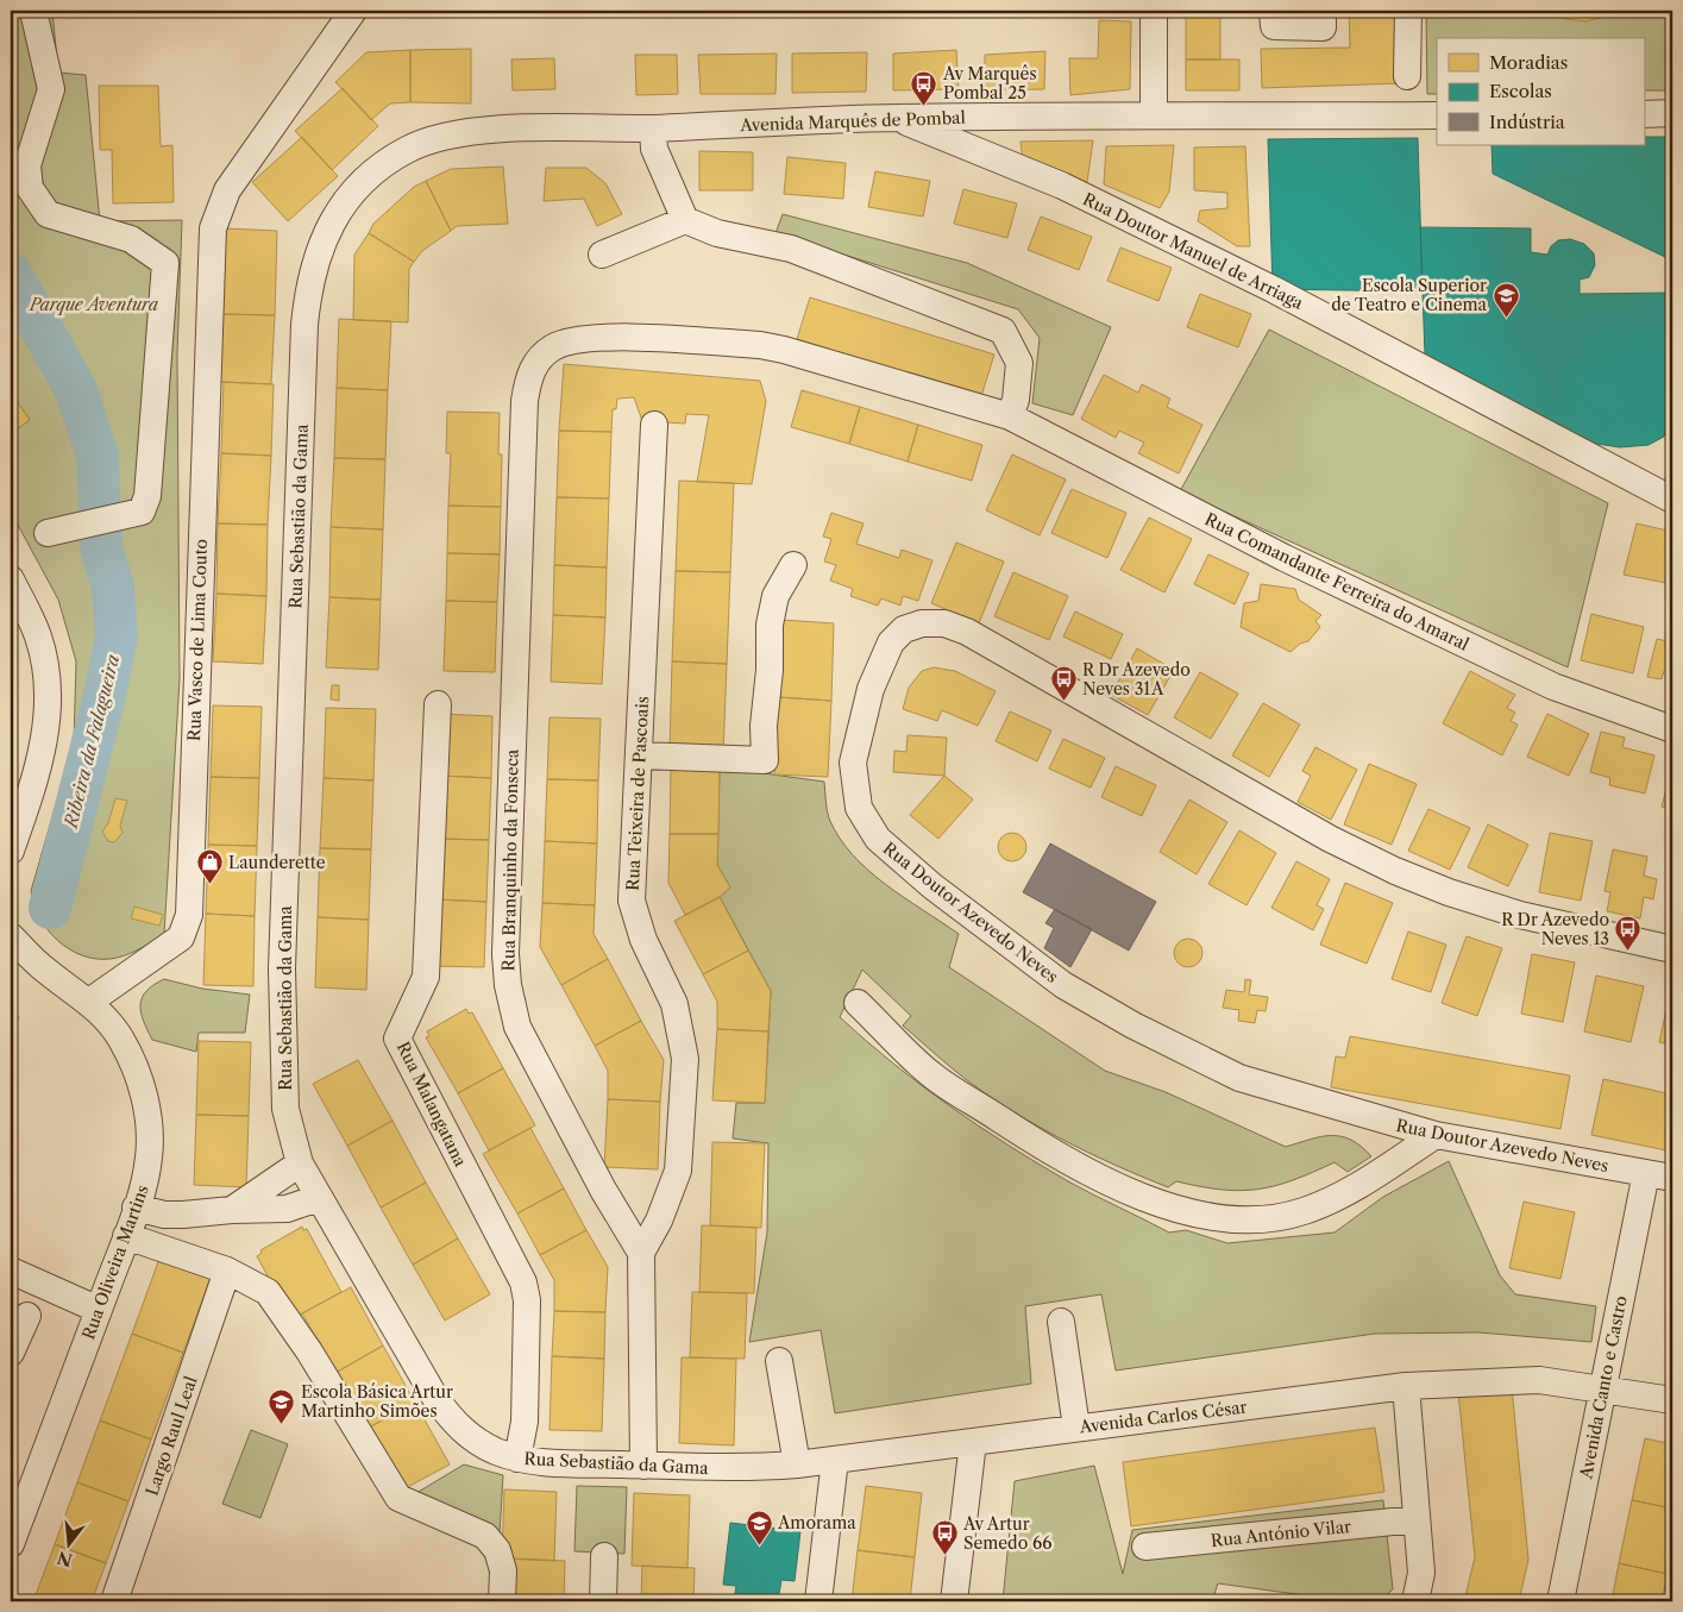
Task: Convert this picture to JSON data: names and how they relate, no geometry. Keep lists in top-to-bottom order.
{
  "streets": {
    "street": [
      "Avenida Marquês de Pombal",
      "Rua Doutor Manuel de Arriaga",
      "Rua Sebastião da Gama",
      "Rua Comandante Ferreira do Amaral",
      "Rua Vasco de Lima Couto",
      "Rua Teixeira de Pascoais",
      "Rua Branquinho da Fonseca",
      "Rua Doutor Azevedo Neves",
      "Rua Malangatana",
      "Rua Oliveira Martins",
      "Avenida Canto e Castro",
      "Avenida Carlos César",
      "Largo Raul Leal",
      "Rua António Vilar"
    ]
  },
  "crossings": [
    ["Avenida Marquês de Pombal", "Rua Doutor Manuel de Arriaga"],
    ["Avenida Marquês de Pombal", "Rua Sebastião da Gama"],
    ["Rua Sebastião da Gama", "Rua Malangatana"],
    ["Rua Sebastião da Gama", "Avenida Carlos César"],
    ["Rua Comandante Ferreira do Amaral", "Rua Branquinho da Fonseca"],
    ["Rua Vasco de Lima Couto", "Rua Oliveira Martins"],
    ["Rua Teixeira de Pascoais", "Rua Branquinho da Fonseca"],
    ["Rua Doutor Azevedo Neves", "Avenida Canto e Castro"],
    ["Avenida Canto e Castro", "Avenida Carlos César"]
  ],
  "water": ["Ribeira da Falagueira"],
  "parks": ["Parque Aventura"],
  "places": {
    "bus stop": [
      "Av Marquês Pombal 25",
      "R Dr Azevedo Neves 31A",
      "R Dr Azevedo Neves 13",
      "Av Artur Semedo 66"
    ],
    "school or university": ["Escola Superior de Teatro e Cinema", "Escola Básica Artur Martinho Simões", "Amorama"],
    "shop": ["Launderette"]
  },
  "legend": ["Moradias", "Escolas", "Indústria"],
  "north": "bottom"
}
